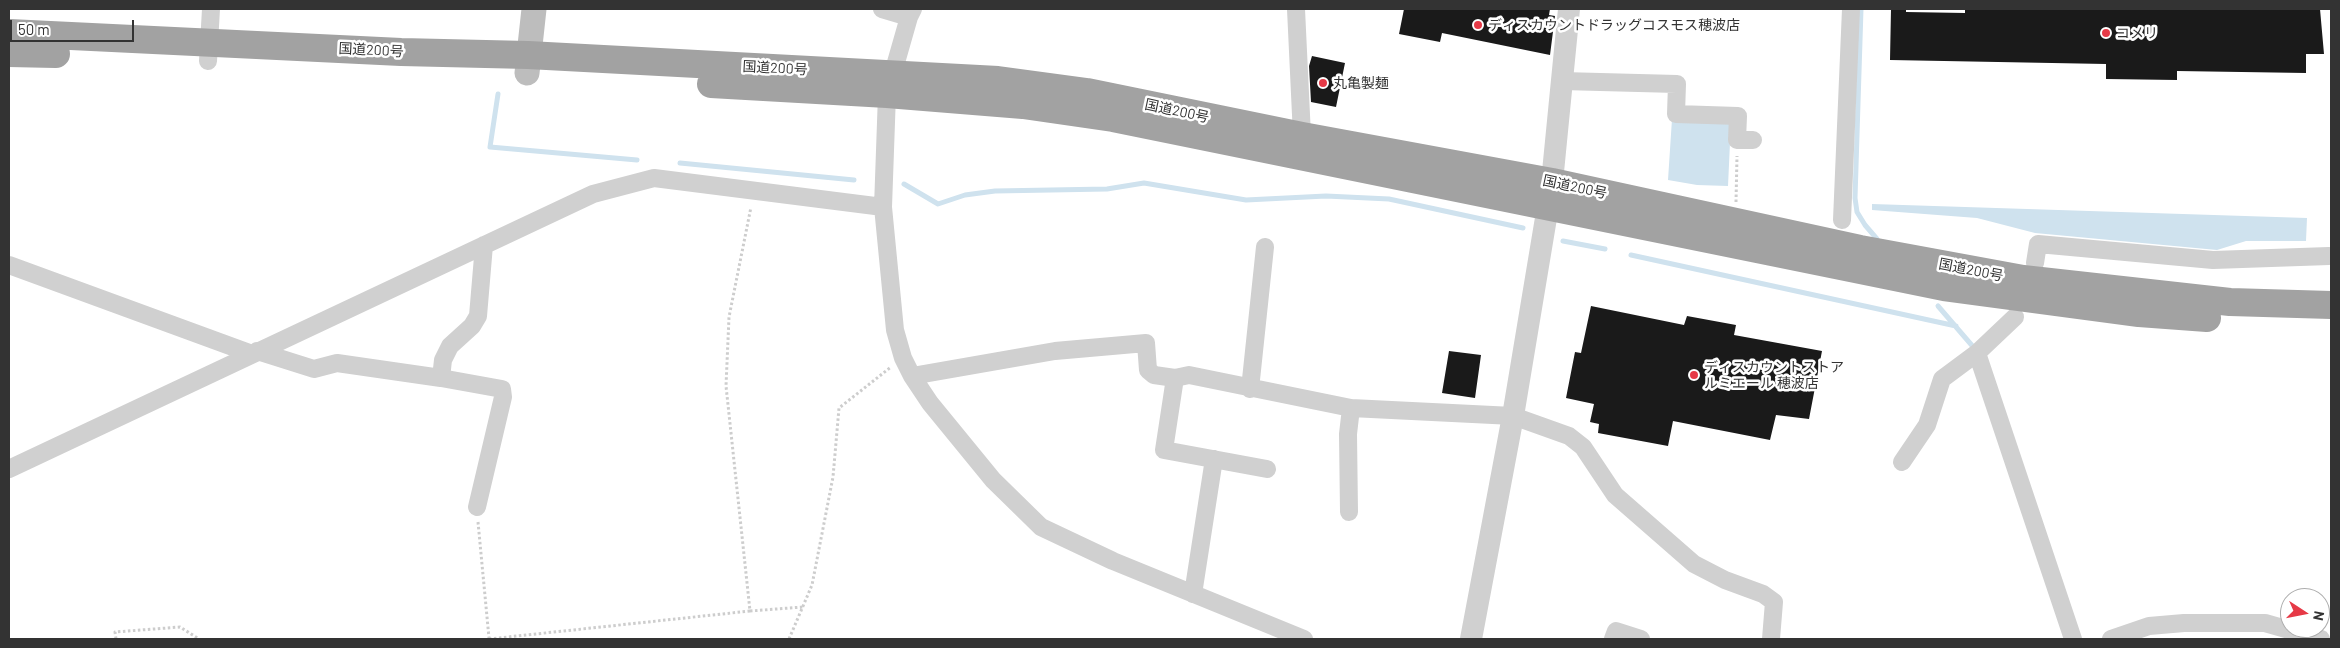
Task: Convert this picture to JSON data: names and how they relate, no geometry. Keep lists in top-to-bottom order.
{
  "streets": {
    "highway": ["国道200号"]
  },
  "places": [
    "ディスカウントドラッグコスモス穂波店",
    "コメリ",
    "丸亀製麺",
    "ディスカウントストア ルミエール 穂波店"
  ],
  "scale_bar": "50 m",
  "north": "right"
}
